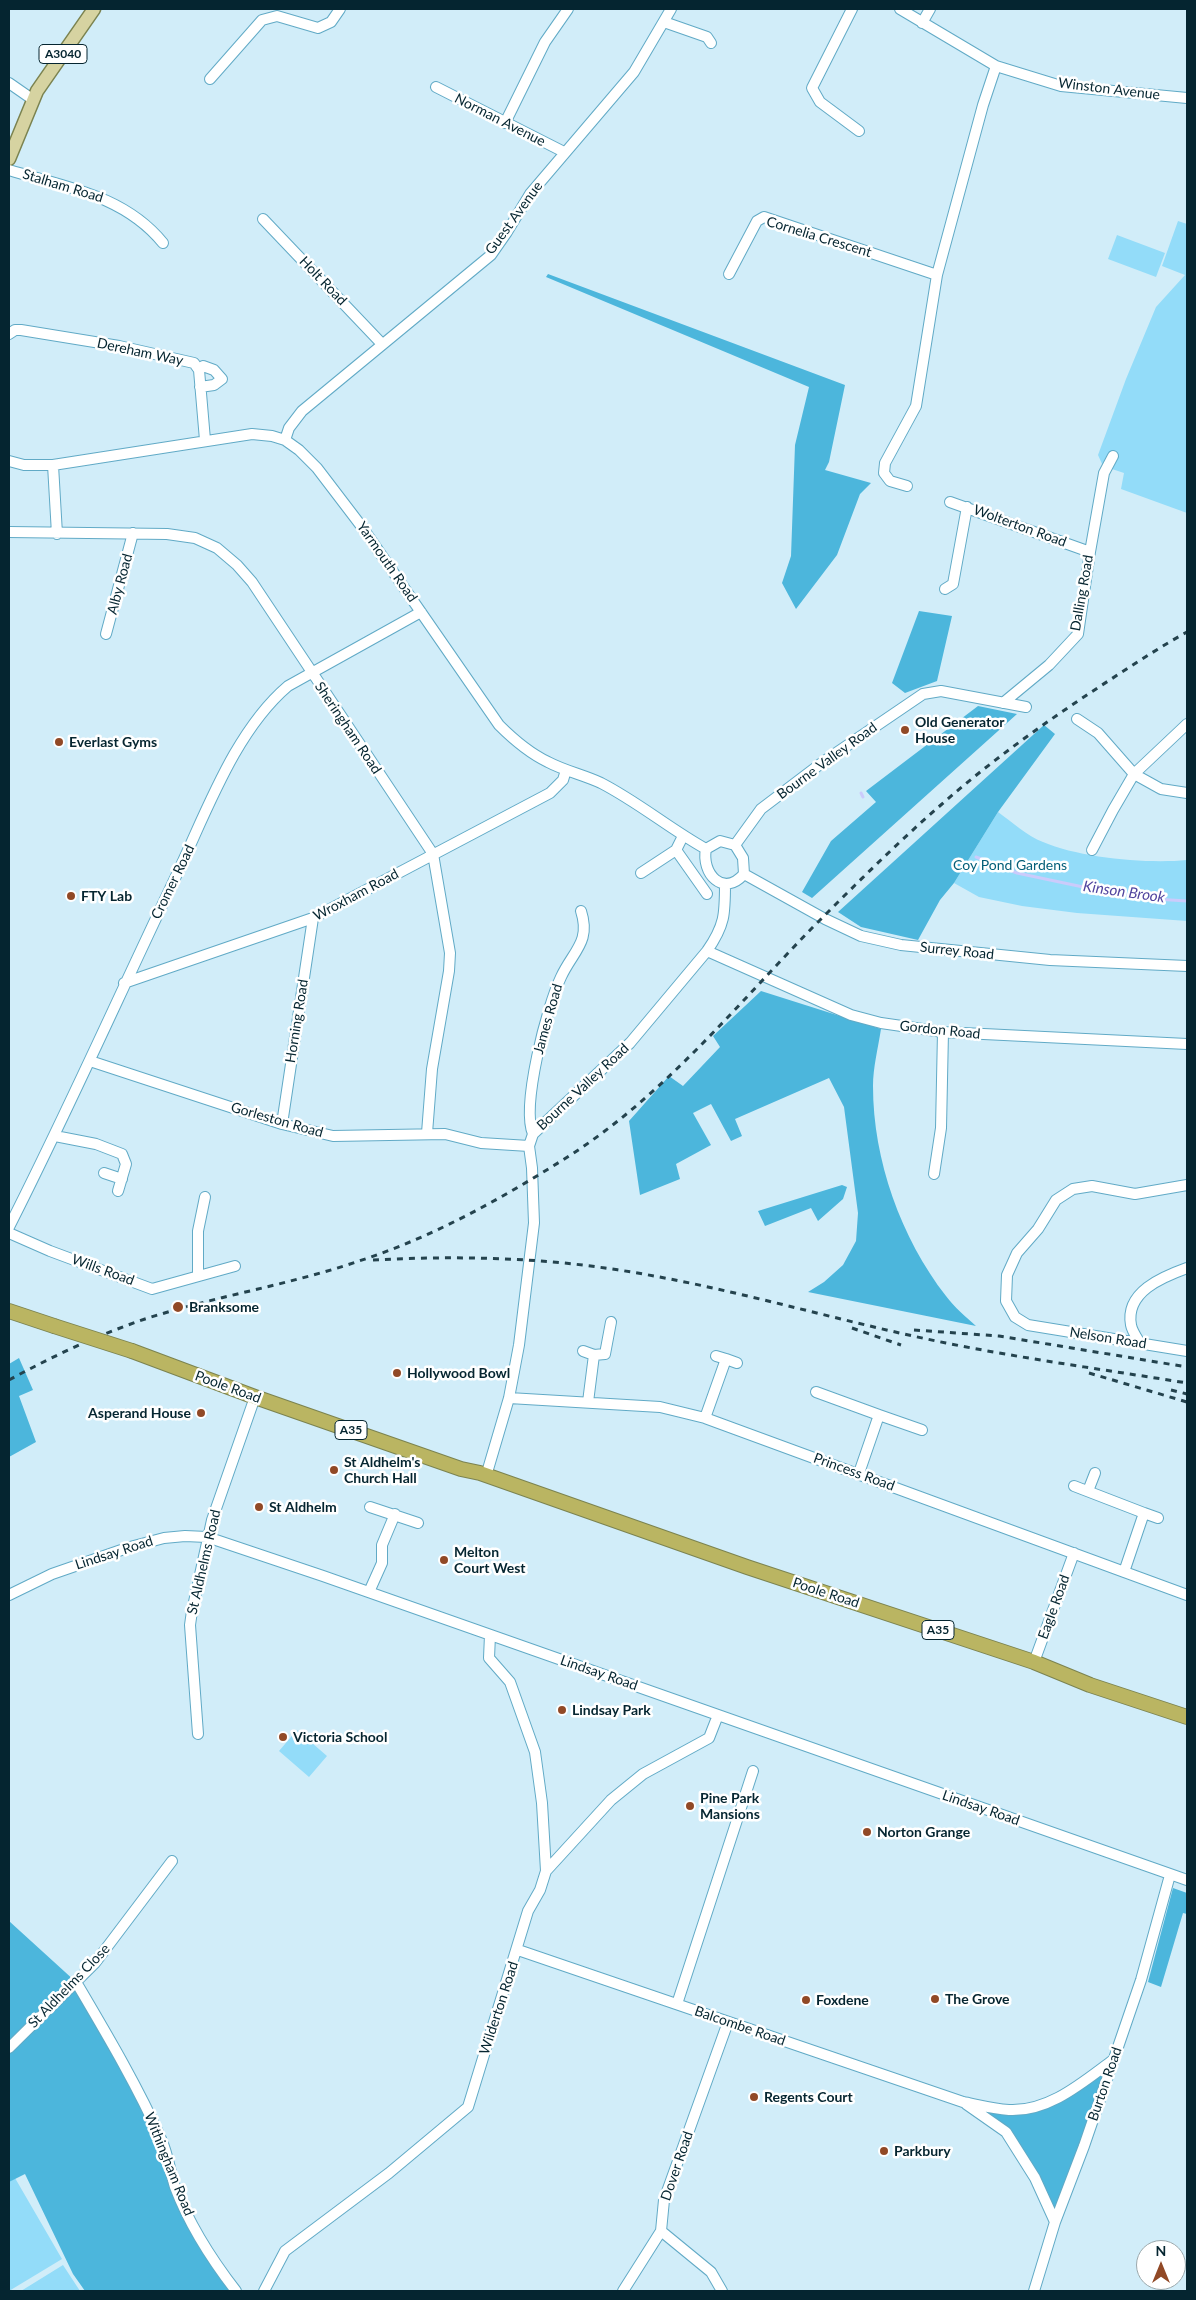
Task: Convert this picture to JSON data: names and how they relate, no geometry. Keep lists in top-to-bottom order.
{
  "streets": {
    "highway": ["Poole Road", "A35"],
    "main road": ["A3040"],
    "street": [
      "Winston Avenue",
      "Norman Avenue",
      "Stalham Road",
      "Guest Avenue",
      "Cornelia Crescent",
      "Holt Road",
      "Dereham Way",
      "Wolterton Road",
      "Yarmouth Road",
      "Alby Road",
      "Dalling Road",
      "Sheringham Road",
      "Bourne Valley Road",
      "Cromer Road",
      "Wroxham Road",
      "Surrey Road",
      "James Road",
      "Horning Road",
      "Gordon Road",
      "Gorleston Road",
      "Wills Road",
      "Nelson Road",
      "Princess Road",
      "Lindsay Road",
      "St Aldhelms Road",
      "Eagle Road",
      "St Aldhelms Close",
      "Wilderton Road",
      "Balcombe Road",
      "Burton Road",
      "Withingham Road",
      "Dover Road"
    ]
  },
  "crossings": [
    ["Norman Avenue", "Guest Avenue"],
    ["Guest Avenue", "Holt Road"],
    ["Guest Avenue", "Yarmouth Road"],
    ["Dereham Way", "Yarmouth Road"],
    ["Wolterton Road", "Dalling Road"],
    ["Yarmouth Road", "Bourne Valley Road"],
    ["Yarmouth Road", "Cromer Road"],
    ["Yarmouth Road", "Wroxham Road"],
    ["Yarmouth Road", "Surrey Road"],
    ["Alby Road", "Sheringham Road"],
    ["Dalling Road", "Bourne Valley Road"],
    ["Sheringham Road", "Cromer Road"],
    ["Sheringham Road", "Wroxham Road"],
    ["Sheringham Road", "Gorleston Road"],
    ["Bourne Valley Road", "Surrey Road"],
    ["Bourne Valley Road", "James Road"],
    ["Bourne Valley Road", "Gordon Road"],
    ["Bourne Valley Road", "Gorleston Road"],
    ["Bourne Valley Road", "Poole Road"],
    ["Bourne Valley Road", "Princess Road"],
    ["Cromer Road", "Wroxham Road"],
    ["Cromer Road", "Gorleston Road"],
    ["Wroxham Road", "Horning Road"],
    ["Horning Road", "Gorleston Road"],
    ["Poole Road", "St Aldhelms Road"],
    ["Poole Road", "Eagle Road"],
    ["Princess Road", "Eagle Road"],
    ["Lindsay Road", "St Aldhelms Road"],
    ["Lindsay Road", "Wilderton Road"],
    ["Lindsay Road", "Burton Road"],
    ["St Aldhelms Close", "Withingham Road"],
    ["Wilderton Road", "Balcombe Road"],
    ["Balcombe Road", "Burton Road"],
    ["Balcombe Road", "Dover Road"]
  ],
  "water": ["Kinson Brook"],
  "parks": ["Coy Pond Gardens"],
  "places": [
    "Old Generator House",
    "Everlast Gyms",
    "FTY Lab",
    "Branksome",
    "Hollywood Bowl",
    "Asperand House",
    "St Aldhelm's Church Hall",
    "St Aldhelm",
    "Melton Court West",
    "Lindsay Park",
    "Victoria School",
    "Pine Park Mansions",
    "Norton Grange",
    "The Grove",
    "Foxdene",
    "Regents Court",
    "Parkbury"
  ],
  "north": "top"
}
